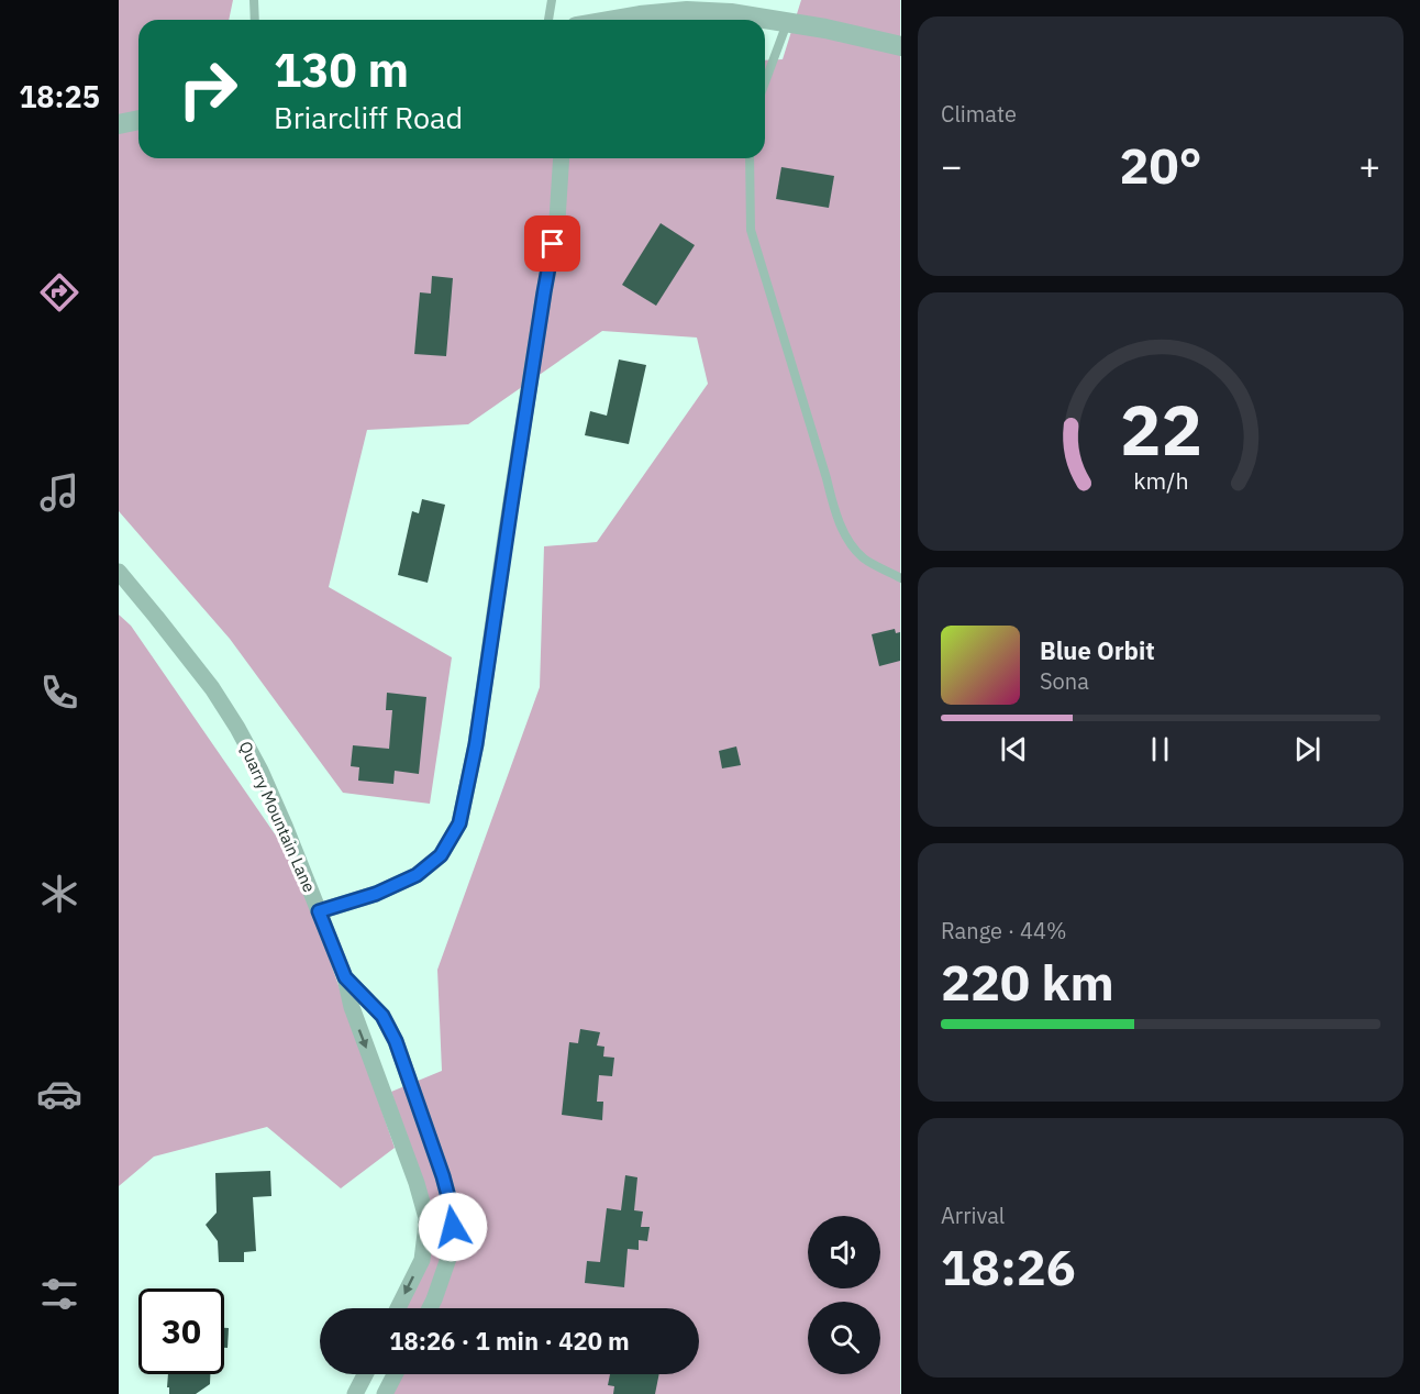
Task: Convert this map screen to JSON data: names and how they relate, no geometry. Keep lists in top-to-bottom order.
{
  "streets": {
    "street": ["Quarry Mountain Lane"]
  },
  "page": {
    "tabs": "18:25",
    "tile": [
      "Climate",
      ["Range · 44%", "220 km"],
      ["Arrival", "18:26"]
    ],
    "turn": ["130 m", "Briarcliff Road"],
    "heat": ["−", "20°", "+"],
    "song": ["Blue Orbit", "Sona"],
    "limit": "30",
    "trip": "18:26 · 1 min · 420 m",
    "gauge": ["22", "km/h"]
  }
}
